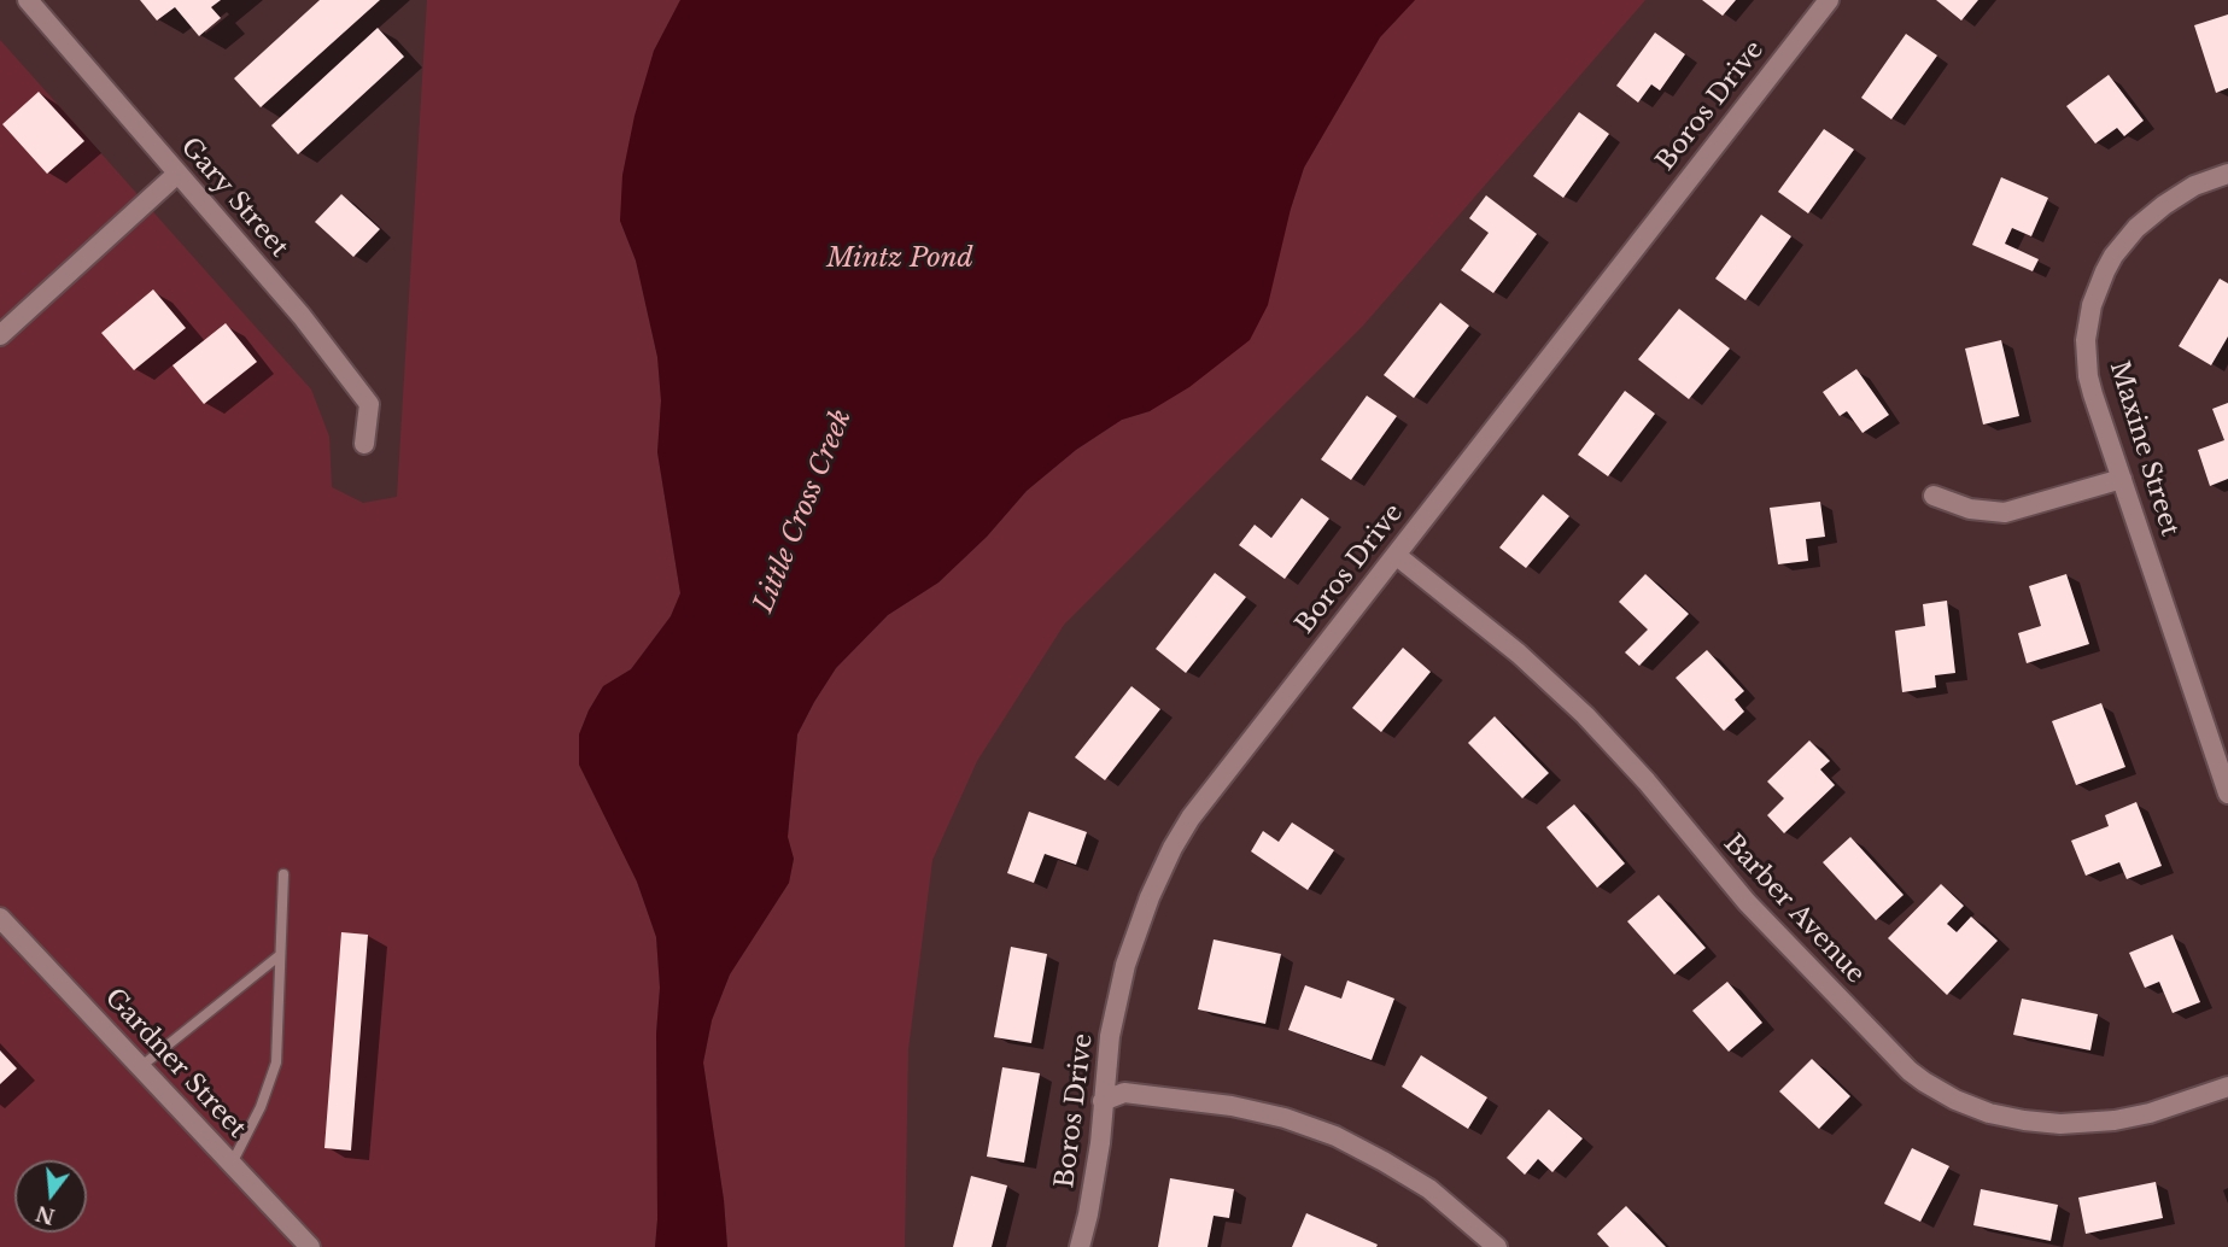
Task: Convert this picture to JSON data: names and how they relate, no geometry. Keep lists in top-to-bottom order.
{
  "streets": {
    "street": [
      "Boros Drive",
      "Gary Street",
      "Maxine Street",
      "Barber Avenue",
      "Gardner Street"
    ]
  },
  "crossings": [
    ["Boros Drive", "Barber Avenue"]
  ],
  "water": ["Mintz Pond", "Little Cross Creek"],
  "north": "bottom"
}
